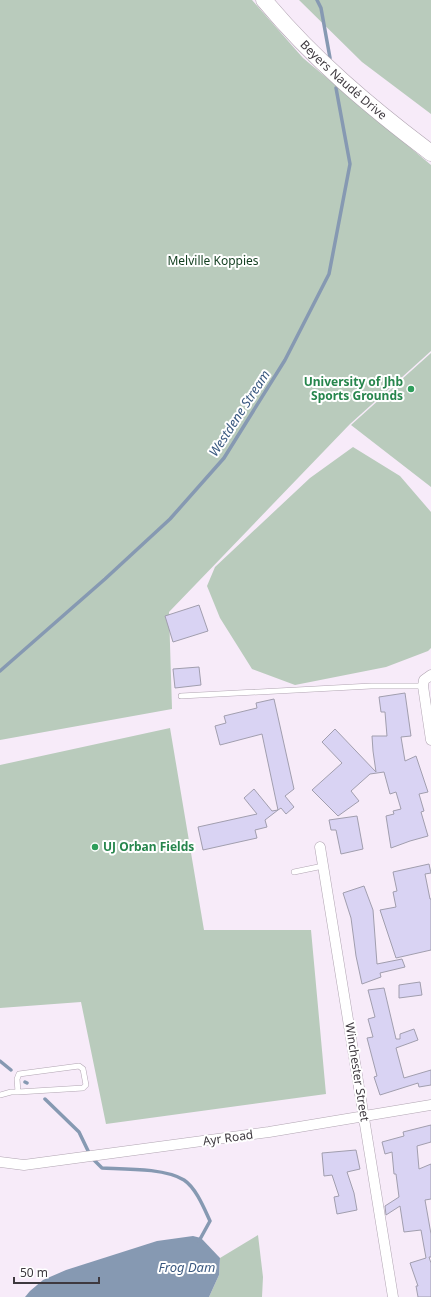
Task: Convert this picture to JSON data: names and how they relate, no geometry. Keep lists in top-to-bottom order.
{
  "streets": {
    "main road": ["Beyers Naudé Drive"],
    "street": ["Winchester Street", "Ayr Road"]
  },
  "crossings": [
    ["Winchester Street", "Ayr Road"]
  ],
  "water": ["Westdene Stream", "Frog Dam"],
  "parks": ["Melville Koppies"],
  "places": ["University of Jhb Sports Grounds", "UJ Orban Fields"],
  "scale_bar": "50 m"
}
